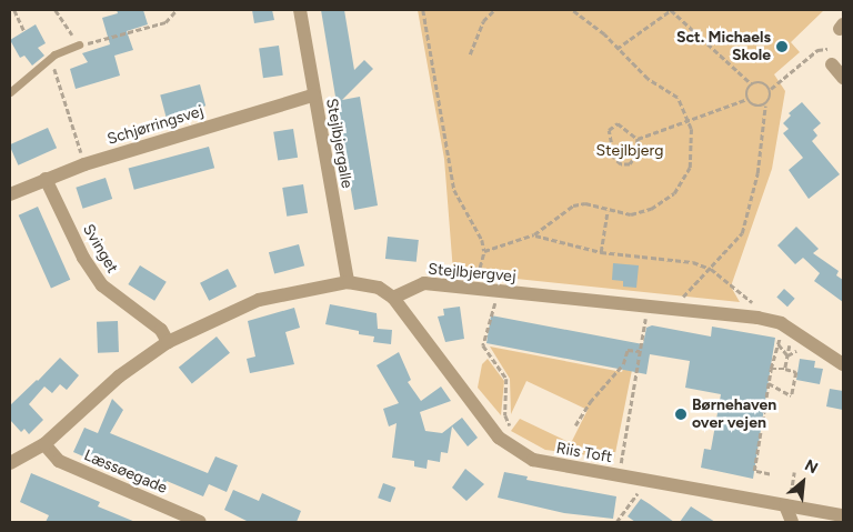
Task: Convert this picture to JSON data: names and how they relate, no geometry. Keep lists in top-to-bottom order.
{
  "streets": {
    "street": [
      "Schjørringsvej",
      "Stejlbjergalle",
      "Svinget",
      "Stejlbjergvej",
      "Riis Toft",
      "Læssøegade"
    ]
  },
  "crossings": [
    ["Schjørringsvej", "Stejlbjergalle"],
    ["Schjørringsvej", "Svinget"],
    ["Stejlbjergvej", "Riis Toft"]
  ],
  "parks": ["Stejlbjerg"],
  "places": ["Sct. Michaels Skole", "Børnehaven over vejen"],
  "north": "top right"
}
